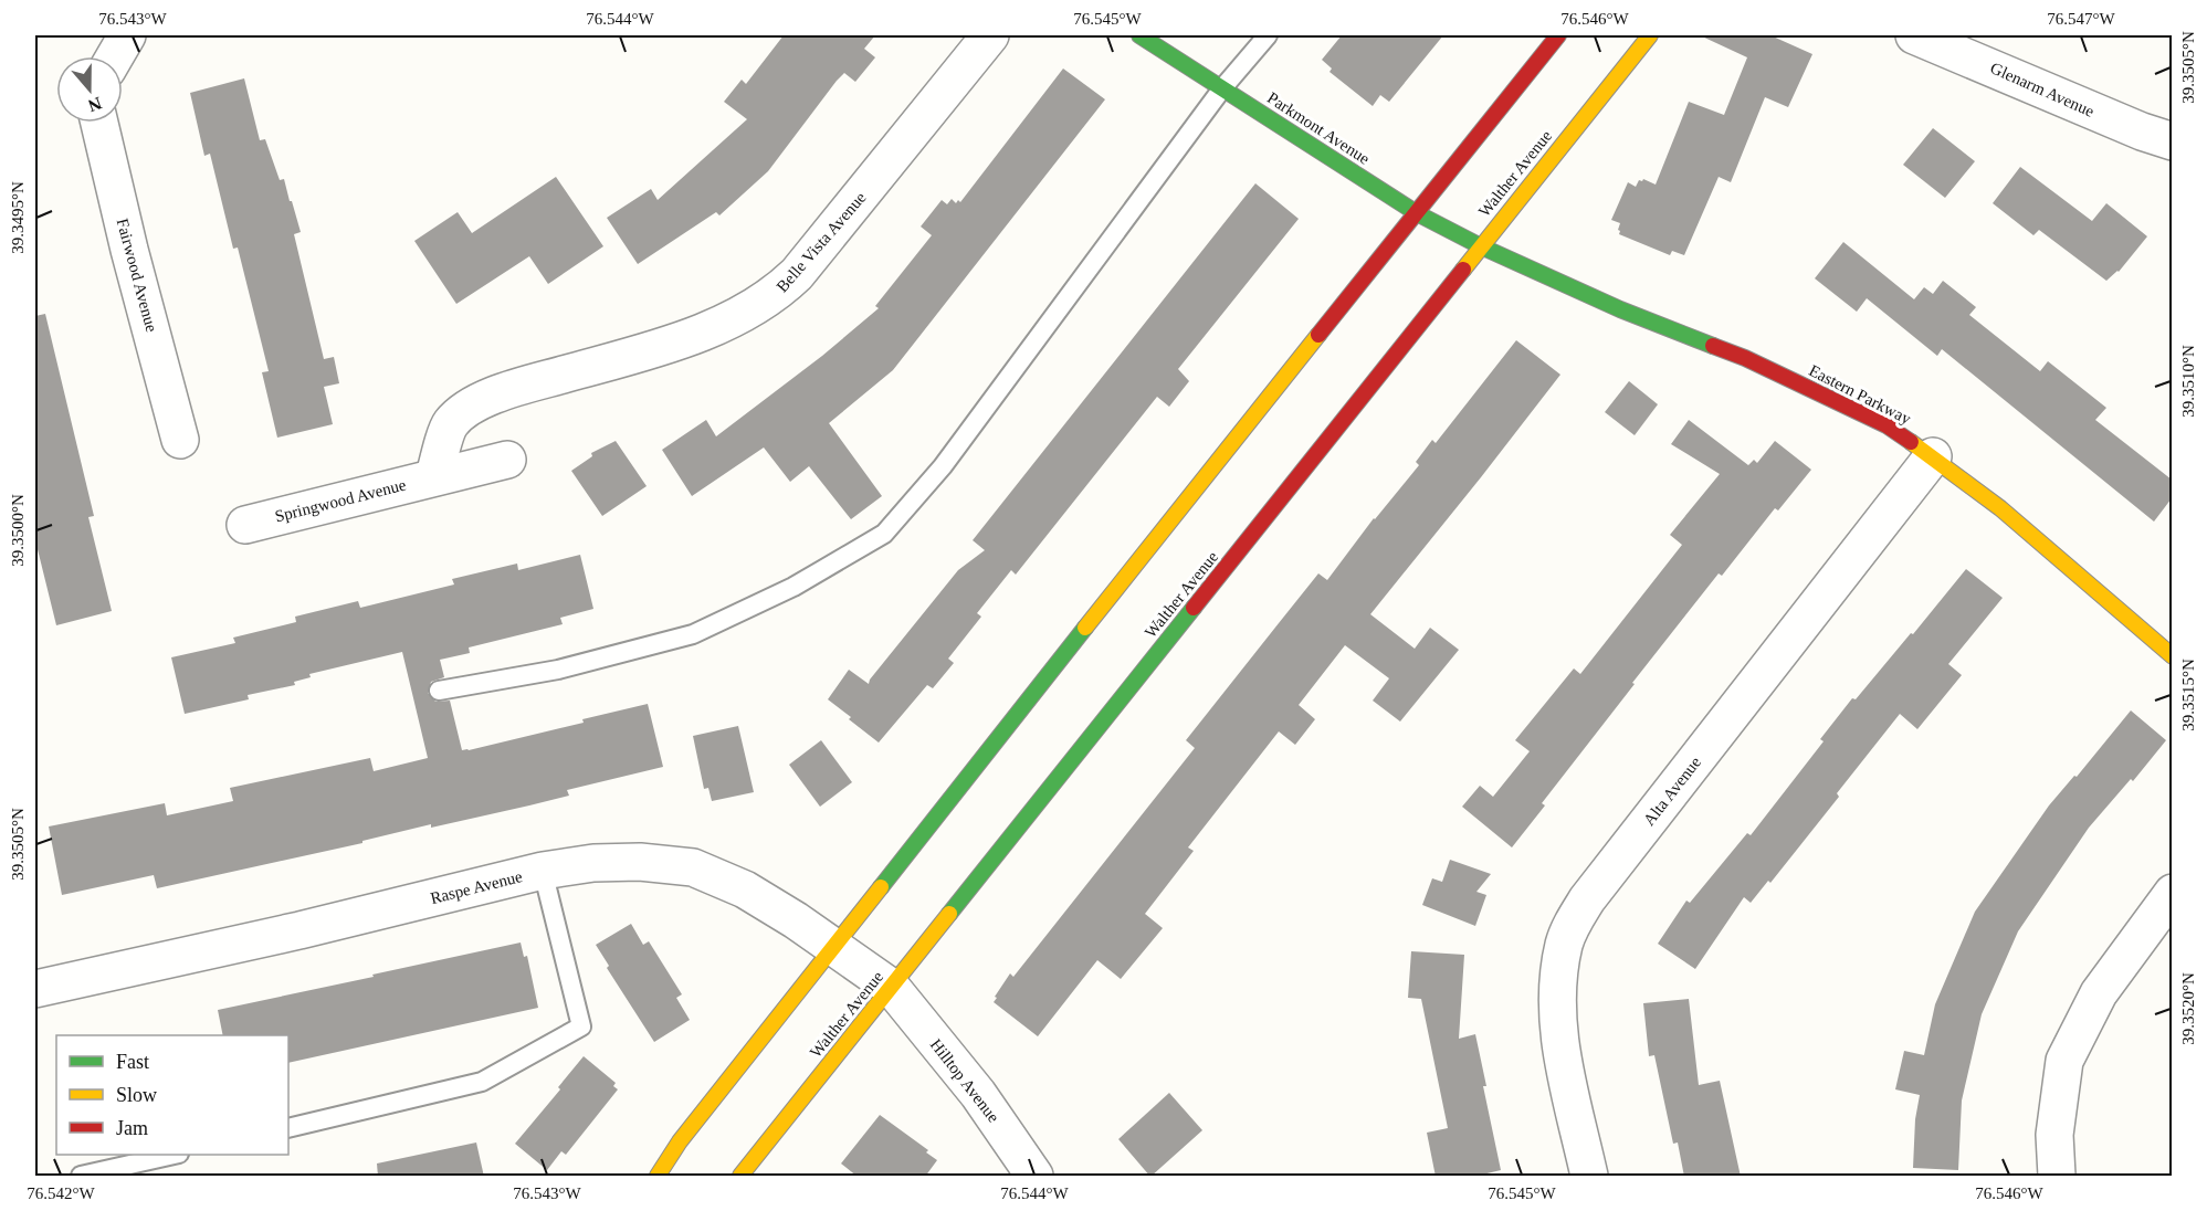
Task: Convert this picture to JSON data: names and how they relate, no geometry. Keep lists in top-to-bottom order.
{
  "streets": {
    "main road": ["Parkmont Avenue", "Walther Avenue", "Eastern Parkway"],
    "street": [
      "Glenarm Avenue",
      "Belle Vista Avenue",
      "Fairwood Avenue",
      "Springwood Avenue",
      "Alta Avenue",
      "Raspe Avenue",
      "Hilltop Avenue"
    ]
  },
  "crossings": [
    ["Parkmont Avenue", "Walther Avenue"],
    ["Parkmont Avenue", "Eastern Parkway"],
    ["Walther Avenue", "Eastern Parkway"],
    ["Walther Avenue", "Raspe Avenue"],
    ["Walther Avenue", "Hilltop Avenue"],
    ["Belle Vista Avenue", "Springwood Avenue"],
    ["Eastern Parkway", "Alta Avenue"],
    ["Raspe Avenue", "Hilltop Avenue"]
  ],
  "legend": ["Fast", "Slow", "Jam"],
  "north": "bottom",
  "coordinates": [
    "76.543°W",
    "76.544°W",
    "76.545°W",
    "76.546°W",
    "76.547°W",
    "39.3505°N",
    "39.3495°N",
    "39.3510°N",
    "39.3500°N",
    "39.3515°N",
    "39.3520°N",
    "76.542°W"
  ]
}
